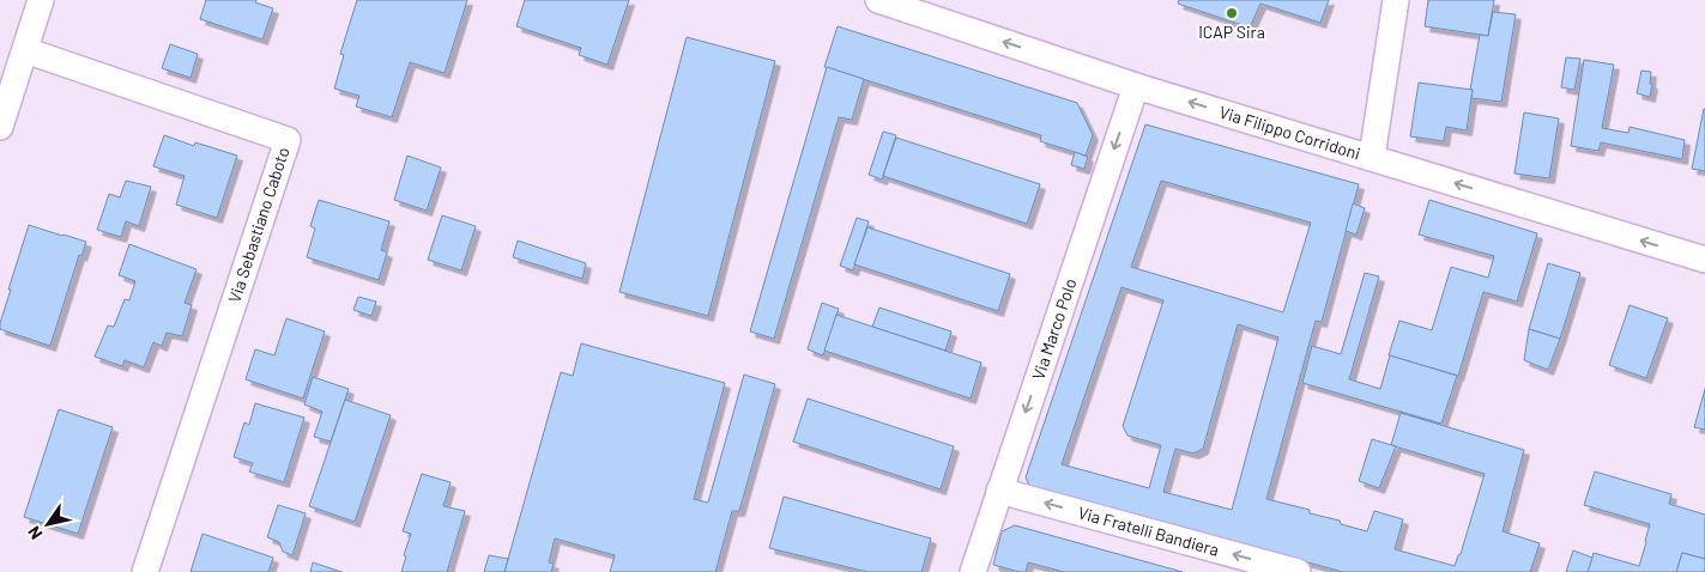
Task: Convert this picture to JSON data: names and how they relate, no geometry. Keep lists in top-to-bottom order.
{
  "streets": {
    "street": [
      "Via Filippo Corridoni",
      "Via Sebastiano Caboto",
      "Via Marco Polo",
      "Via Fratelli Bandiera"
    ]
  },
  "crossings": [
    ["Via Filippo Corridoni", "Via Marco Polo"],
    ["Via Marco Polo", "Via Fratelli Bandiera"]
  ],
  "one_way": ["Via Filippo Corridoni", "Via Marco Polo", "Via Fratelli Bandiera"],
  "places": ["ICAP Sira"],
  "north": "bottom left"
}
